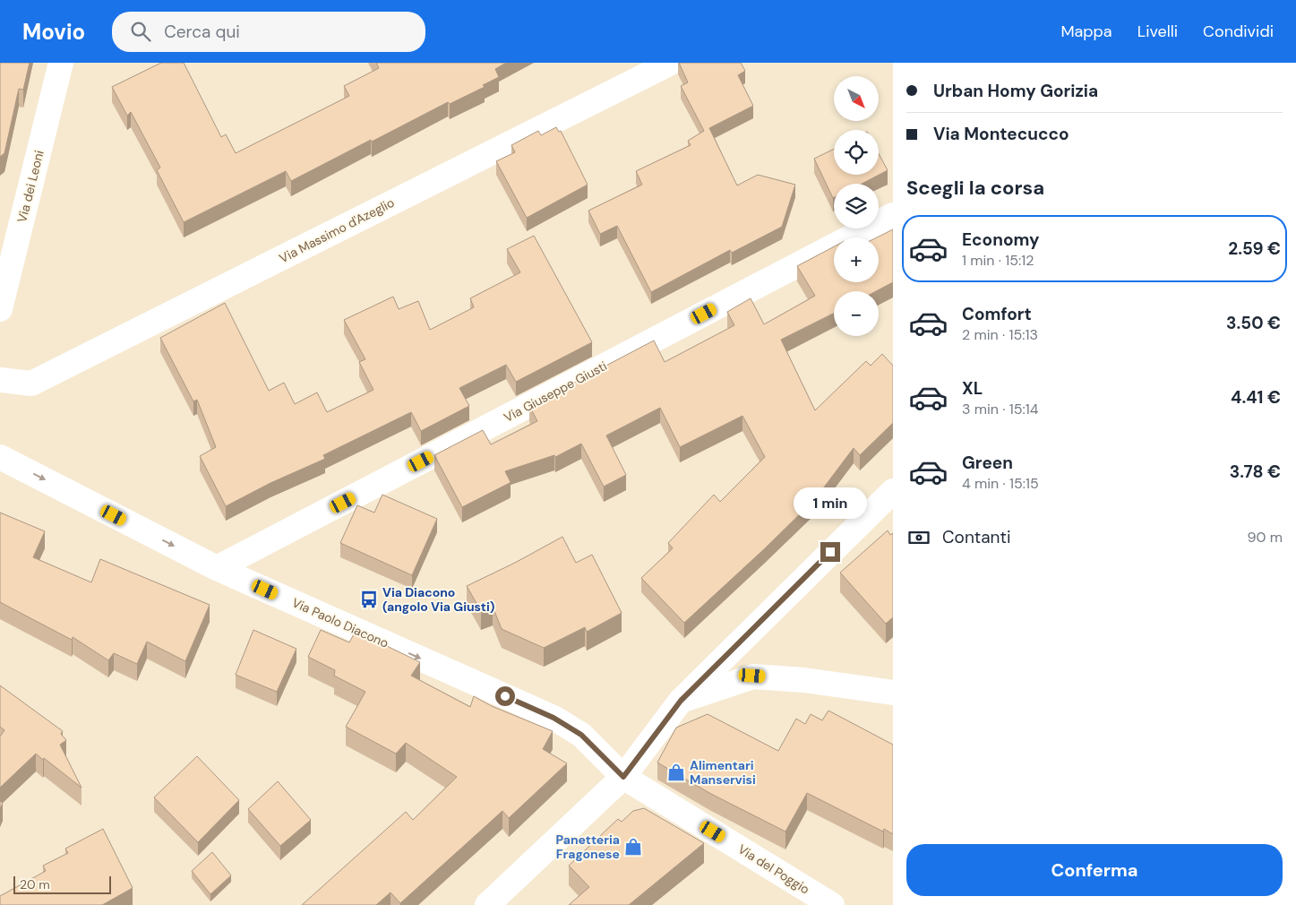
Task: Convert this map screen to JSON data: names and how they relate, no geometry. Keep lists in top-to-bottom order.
{
  "streets": {
    "street": [
      "Via dei Leoni",
      "Via Massimo d'Azeglio",
      "Via Giuseppe Giusti",
      "Via Paolo Diacono",
      "Via del Poggio"
    ]
  },
  "crossings": [
    ["Via Giuseppe Giusti", "Via Paolo Diacono"],
    ["Via Paolo Diacono", "Via del Poggio"]
  ],
  "one_way": ["Via Paolo Diacono"],
  "places": {
    "bus stop": ["Via Diacono (angolo Via Giusti)"],
    "shop": ["Alimentari Manservisi", "Panetteria Fragonese"]
  },
  "scale_bar": "20 m",
  "north": "bottom right",
  "page": {
    "header": "Movio",
    "search": "Cerca qui",
    "nav": ["Mappa", "Livelli", "Condividi"],
    "banner": ["Urban Homy Gorizia", "Via Montecucco"],
    "map_buttons": ["+", "−"],
    "heading": "Scegli la corsa",
    "list": [
      {
        "name": "Economy",
        "note": "1 min · 15:12",
        "value": "2.59 €"
      },
      {
        "name": "Comfort",
        "note": "2 min · 15:13",
        "value": "3.50 €"
      },
      {
        "name": "XL",
        "note": "3 min · 15:14",
        "value": "4.41 €"
      },
      {
        "name": "Green",
        "note": "4 min · 15:15",
        "value": "3.78 €"
      }
    ],
    "bubble": "1 min",
    "pay": ["Contanti", "90 m"],
    "buttons": "Conferma",
    "scale": "20 m"
  }
}
